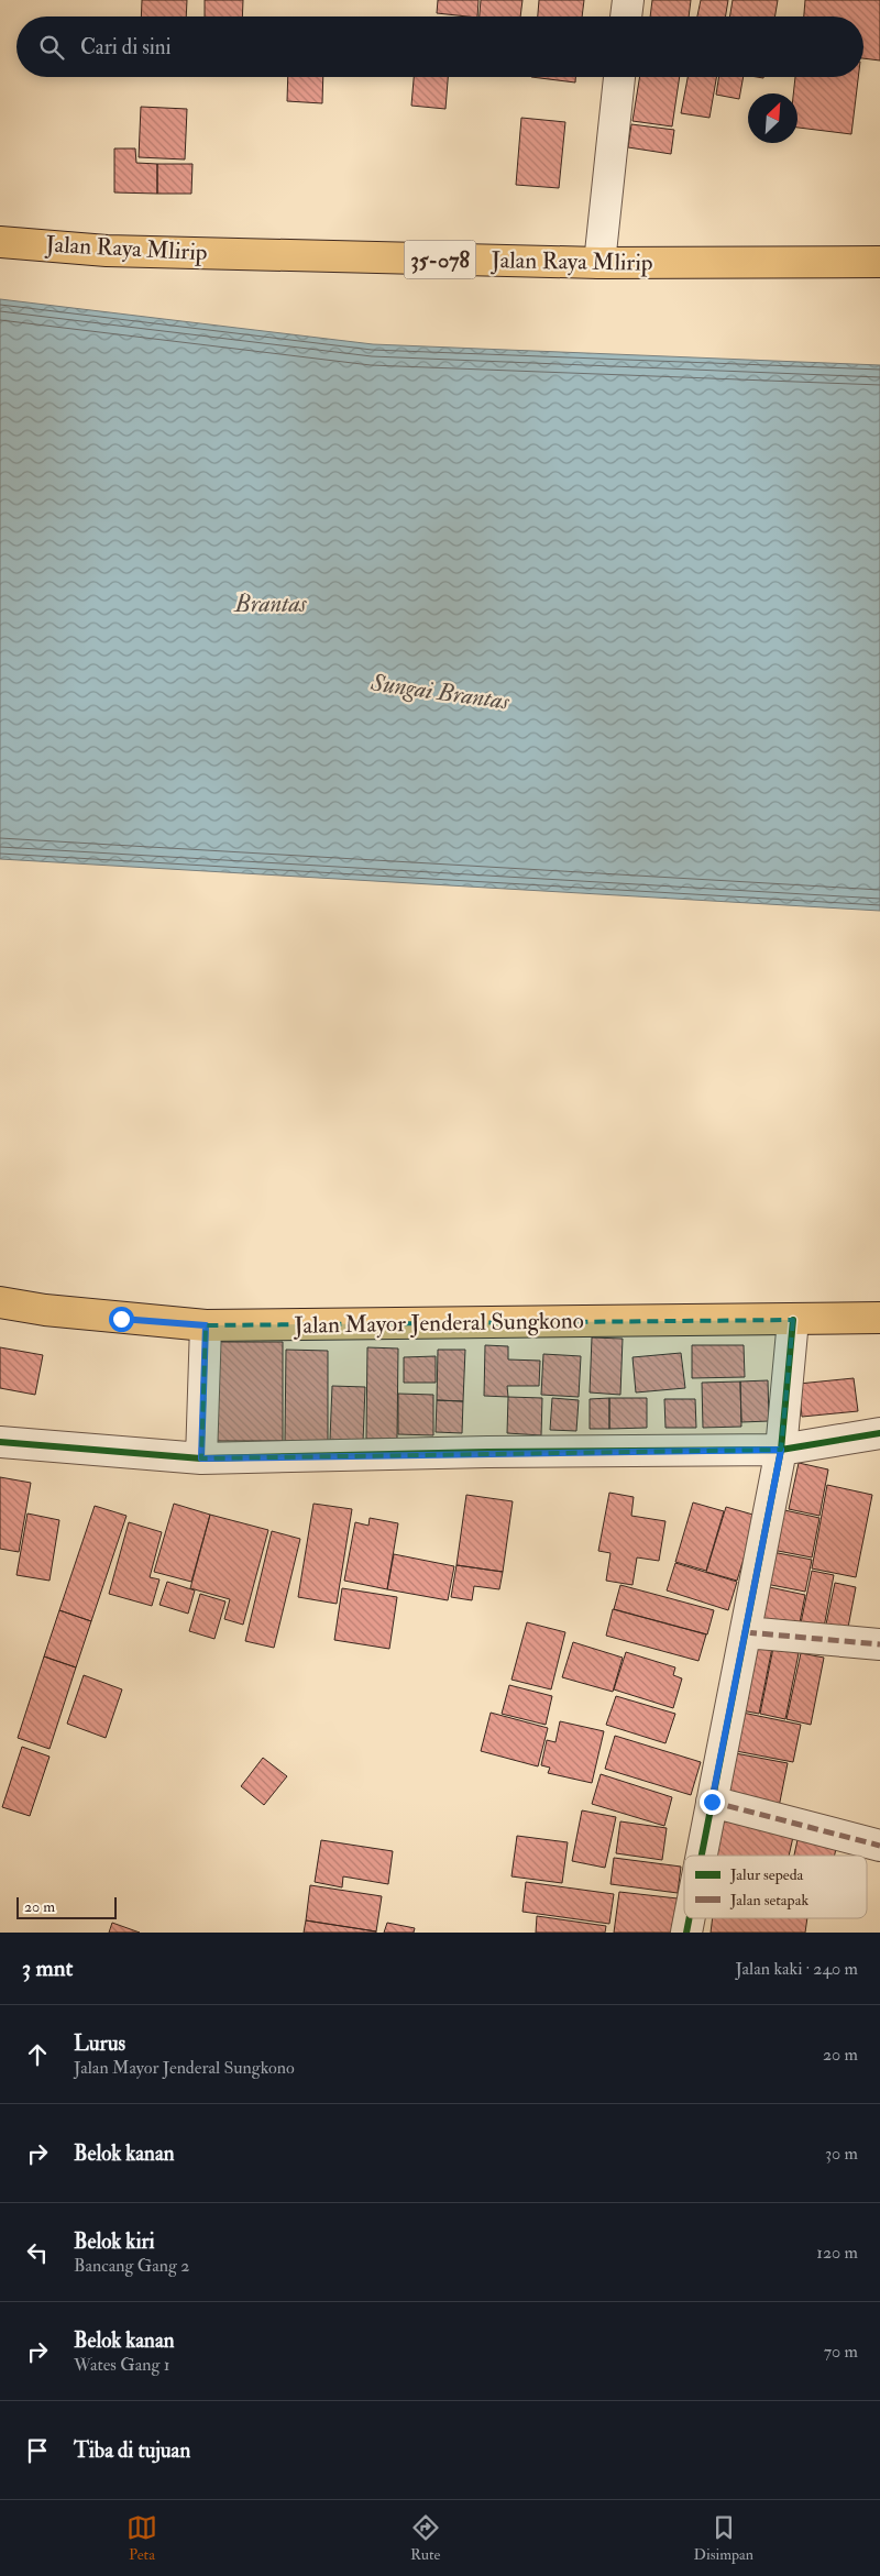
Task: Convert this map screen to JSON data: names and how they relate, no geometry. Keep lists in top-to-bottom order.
{
  "streets": {
    "main road": ["Jalan Raya Mlirip", "35-078", "Jalan Mayor Jenderal Sungkono"]
  },
  "water": ["Brantas", "Sungai Brantas"],
  "legend": ["Jalur sepeda", "Jalan setapak"],
  "scale_bar": "20 m",
  "north": "top right",
  "page": {
    "search": "Cari di sini",
    "scale": "20 m",
    "heading": ["3 mnt", "Jalan kaki · 240 m"],
    "list": [
      ["Lurus", "Jalan Mayor Jenderal Sungkono", "20 m"],
      ["Belok kanan", "30 m"],
      ["Belok kiri", "Bancang Gang 2", "120 m"],
      ["Belok kanan", "Wates Gang 1", "70 m"],
      "Tiba di tujuan"
    ],
    "nav": ["Peta", "Rute", "Disimpan"]
  }
}
